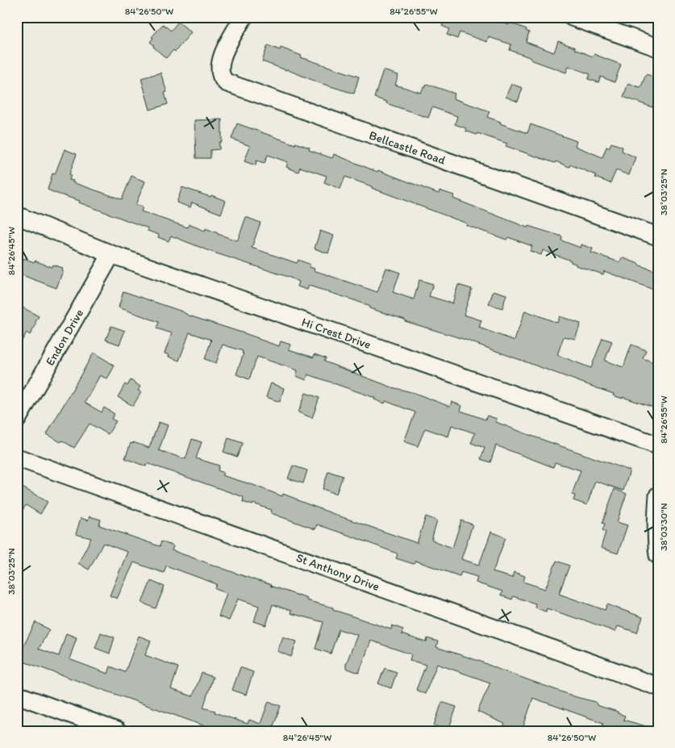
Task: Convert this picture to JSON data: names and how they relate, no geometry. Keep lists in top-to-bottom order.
{
  "streets": {
    "street": [
      "Bellcastle Road",
      "Hi Crest Drive",
      "Endon Drive",
      "St Anthony Drive"
    ]
  },
  "crossings": [
    ["Hi Crest Drive", "Endon Drive"]
  ],
  "coordinates": [
    "84°26'50\"W",
    "84°26'55\"W",
    "38°03'25\"N",
    "84°26'45\"W",
    "38°03'30\"N"
  ]
}
